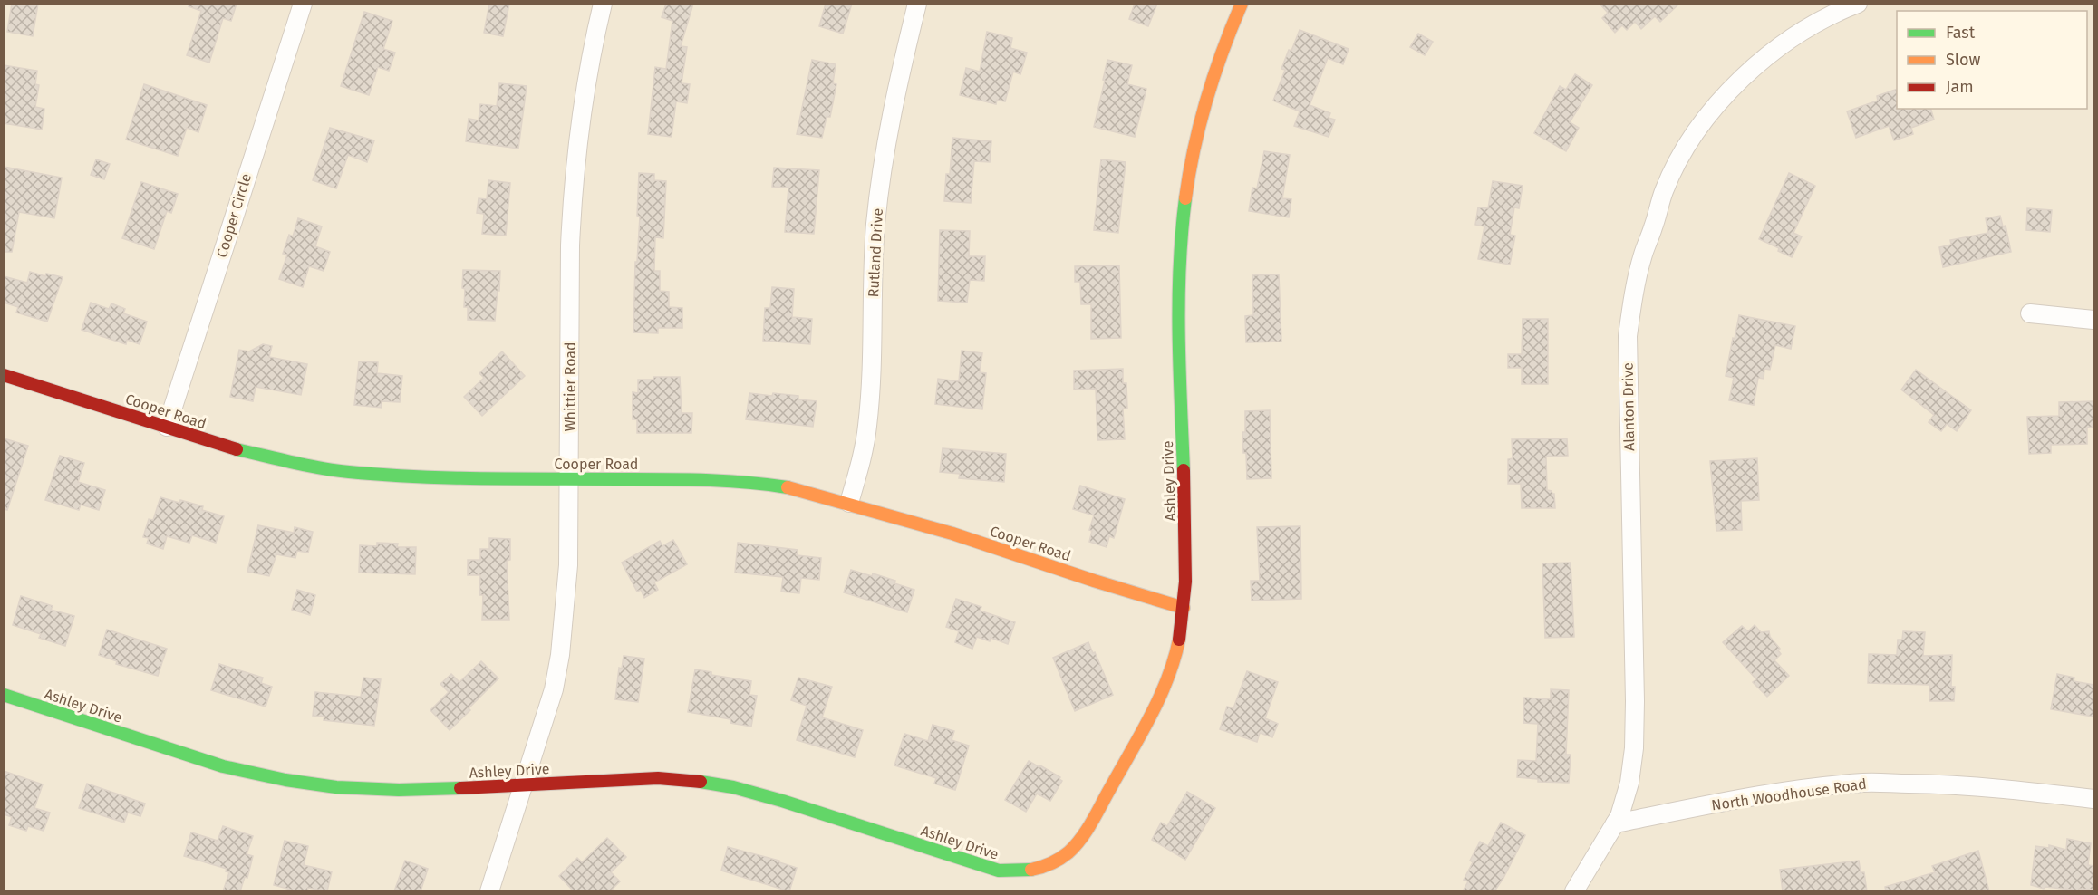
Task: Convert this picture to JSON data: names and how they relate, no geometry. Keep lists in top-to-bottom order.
{
  "streets": {
    "street": [
      "Cooper Circle",
      "Rutland Drive",
      "Whittier Road",
      "Alanton Drive",
      "Cooper Road",
      "Ashley Drive",
      "North Woodhouse Road"
    ]
  },
  "crossings": [
    ["Cooper Circle", "Cooper Road"],
    ["Rutland Drive", "Cooper Road"],
    ["Whittier Road", "Cooper Road"],
    ["Whittier Road", "Ashley Drive"],
    ["Alanton Drive", "North Woodhouse Road"],
    ["Cooper Road", "Ashley Drive"]
  ],
  "legend": ["Fast", "Slow", "Jam"]
}
